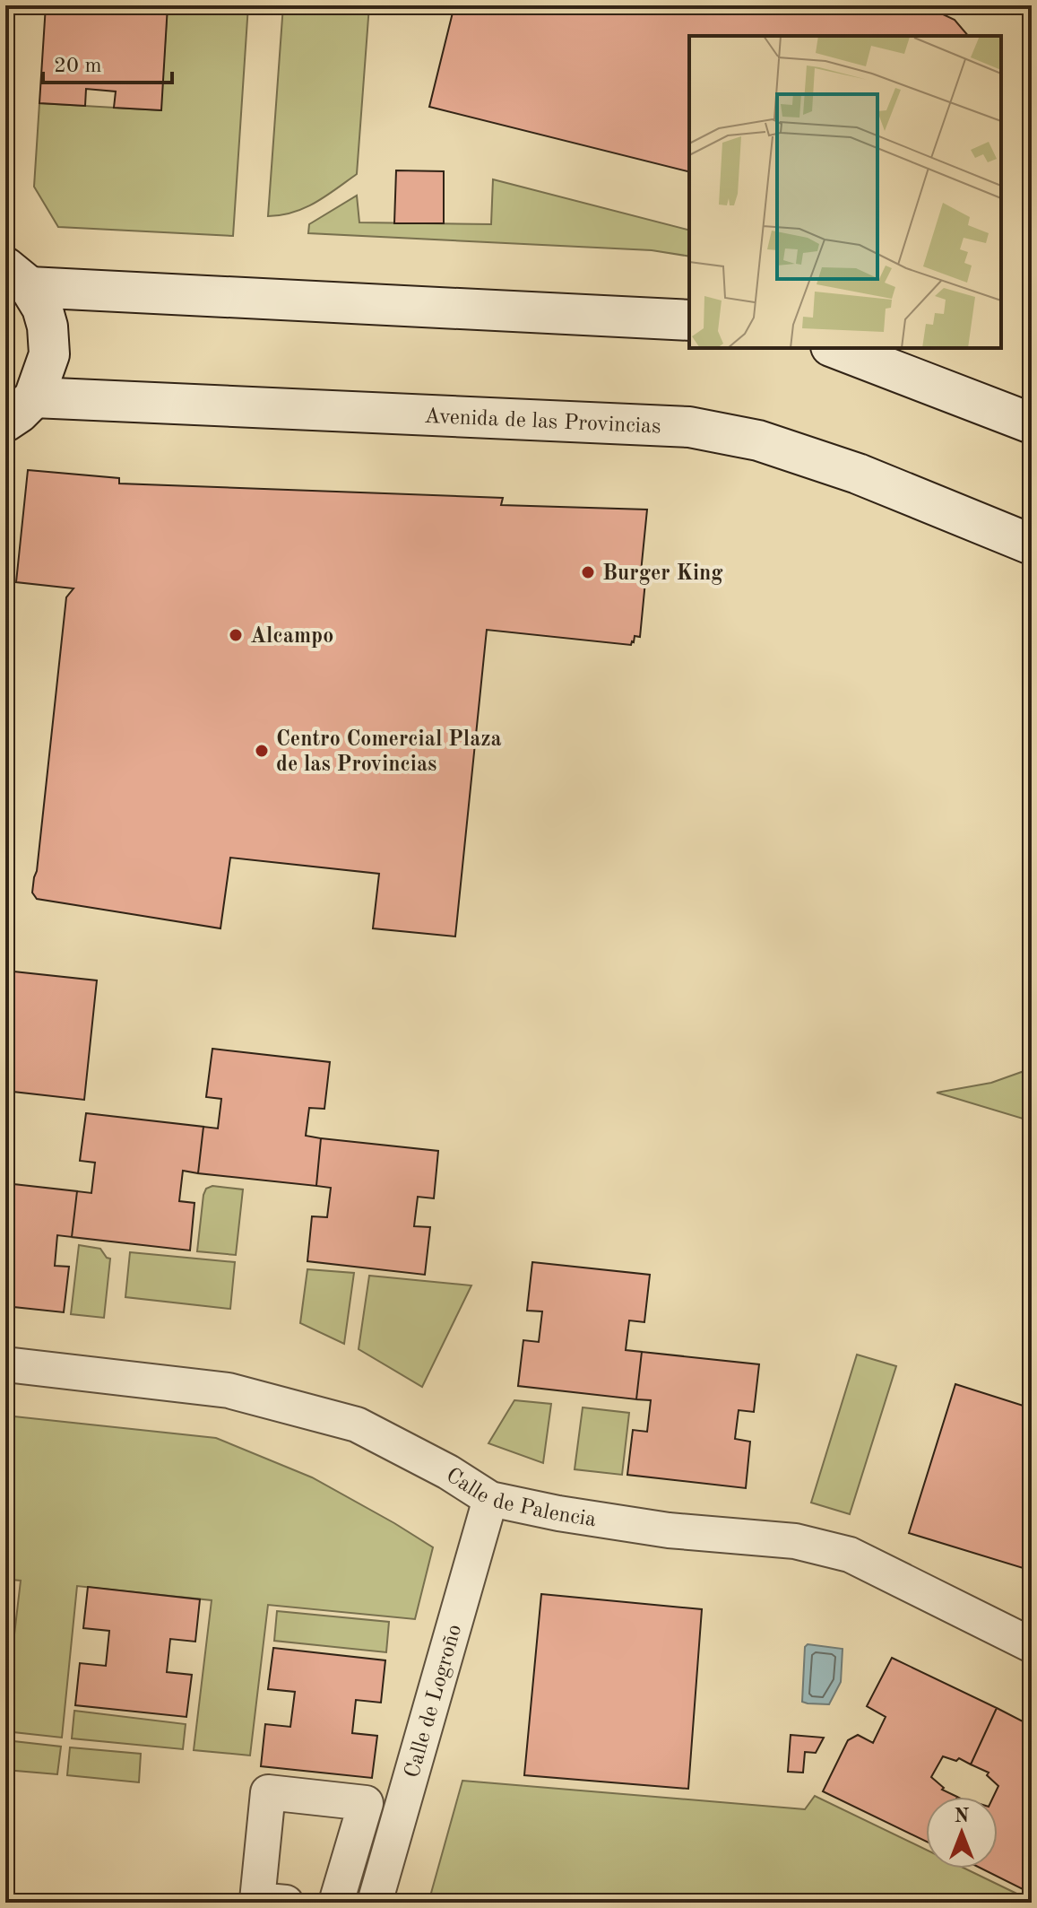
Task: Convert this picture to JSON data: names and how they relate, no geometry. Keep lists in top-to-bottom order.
{
  "streets": {
    "main road": ["Avenida de las Provincias"],
    "street": ["Calle de Palencia", "Calle de Logroño"]
  },
  "crossings": [
    ["Calle de Palencia", "Calle de Logroño"]
  ],
  "places": ["Burger King", "Alcampo", "Centro Comercial Plaza de las Provincias"],
  "scale_bar": "20 m",
  "north": "top"
}
